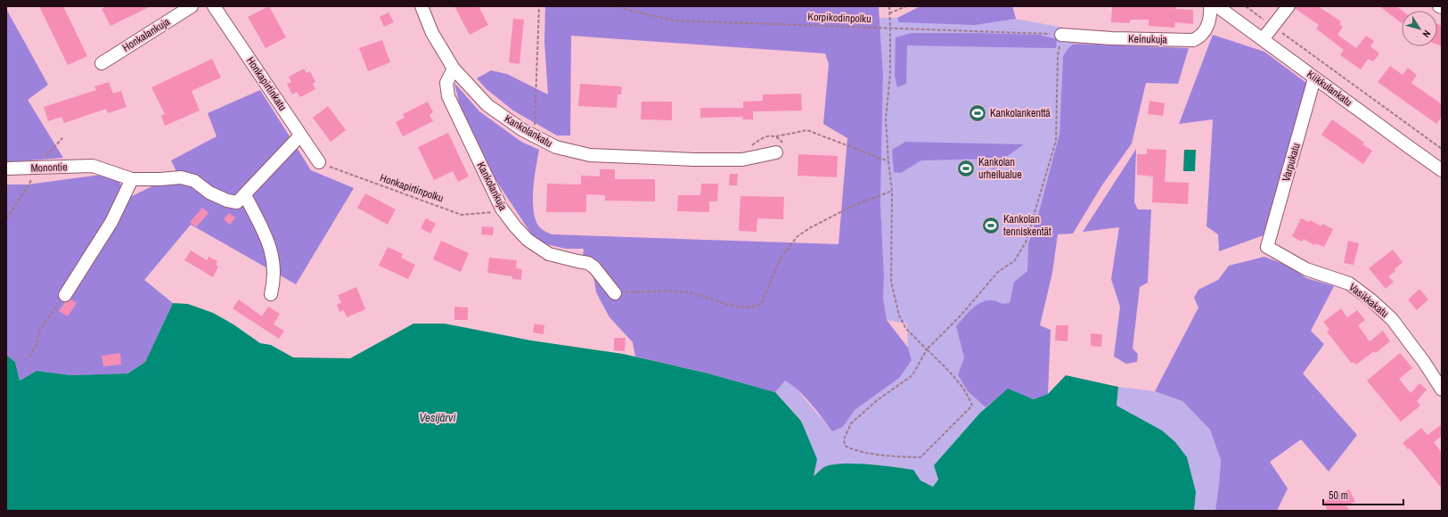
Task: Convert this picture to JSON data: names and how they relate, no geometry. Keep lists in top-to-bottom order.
{
  "streets": {
    "street": [
      "Honkalankuja",
      "Keinukuja",
      "Honkapirtinkatu",
      "Kiikkulankatu",
      "Kankolankatu",
      "Varpukatu",
      "Monontie",
      "Kankolankuja",
      "Vasikkakatu"
    ],
    "path": ["Korpikodinpolku", "Honkapirtinpolku"]
  },
  "crossings": [
    ["Korpikodinpolku", "Keinukuja"],
    ["Honkapirtinkatu", "Honkapirtinpolku"],
    ["Kiikkulankatu", "Varpukatu"],
    ["Kankolankatu", "Kankolankuja"],
    ["Varpukatu", "Vasikkakatu"],
    ["Kankolankuja", "Honkapirtinpolku"]
  ],
  "water": ["Vesijärvi"],
  "places": {
    "sports": ["Kankolankenttä", "Kankolan urheilualue", "Kankolan tenniskentät"]
  },
  "scale_bar": "50 m",
  "north": "bottom right"
}
